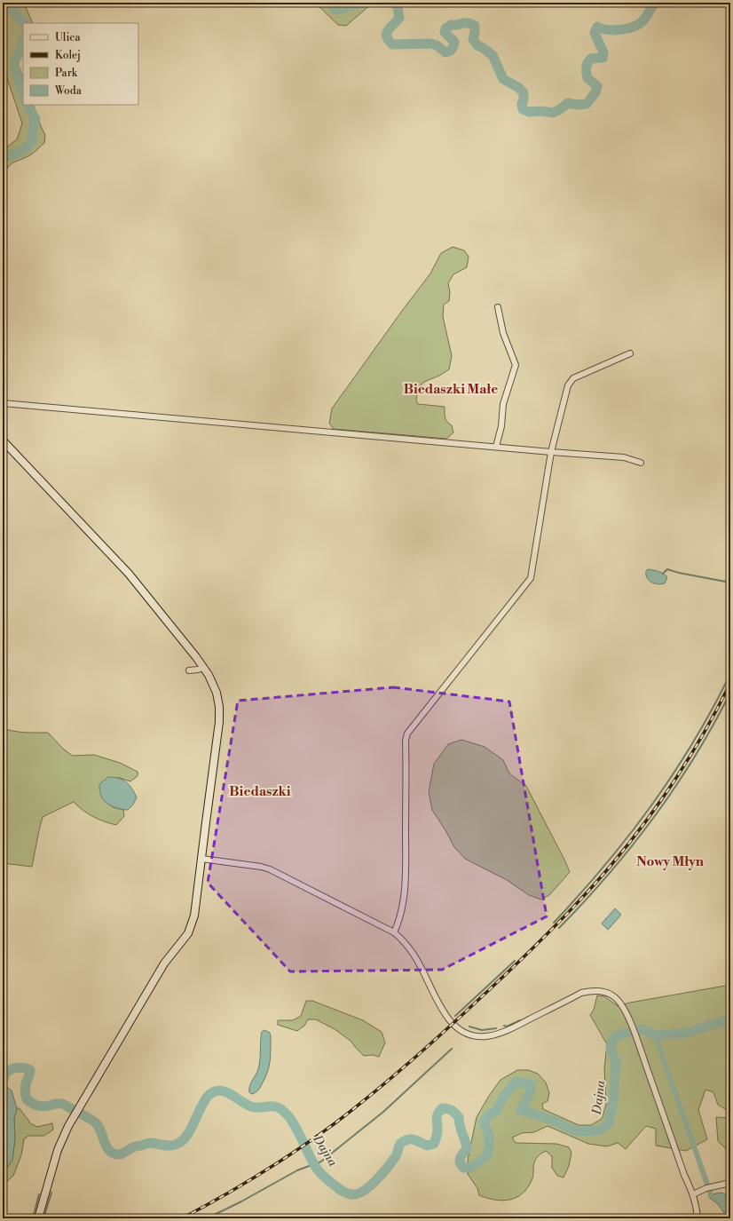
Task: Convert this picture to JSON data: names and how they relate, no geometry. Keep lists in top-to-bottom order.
{
  "districts": ["Biedaszki Małe", "Biedaszki", "Nowy Młyn"],
  "water": ["Dajna"],
  "legend": [
    "Ulica",
    "Kolej",
    "Park",
    "Woda"
  ]
}
